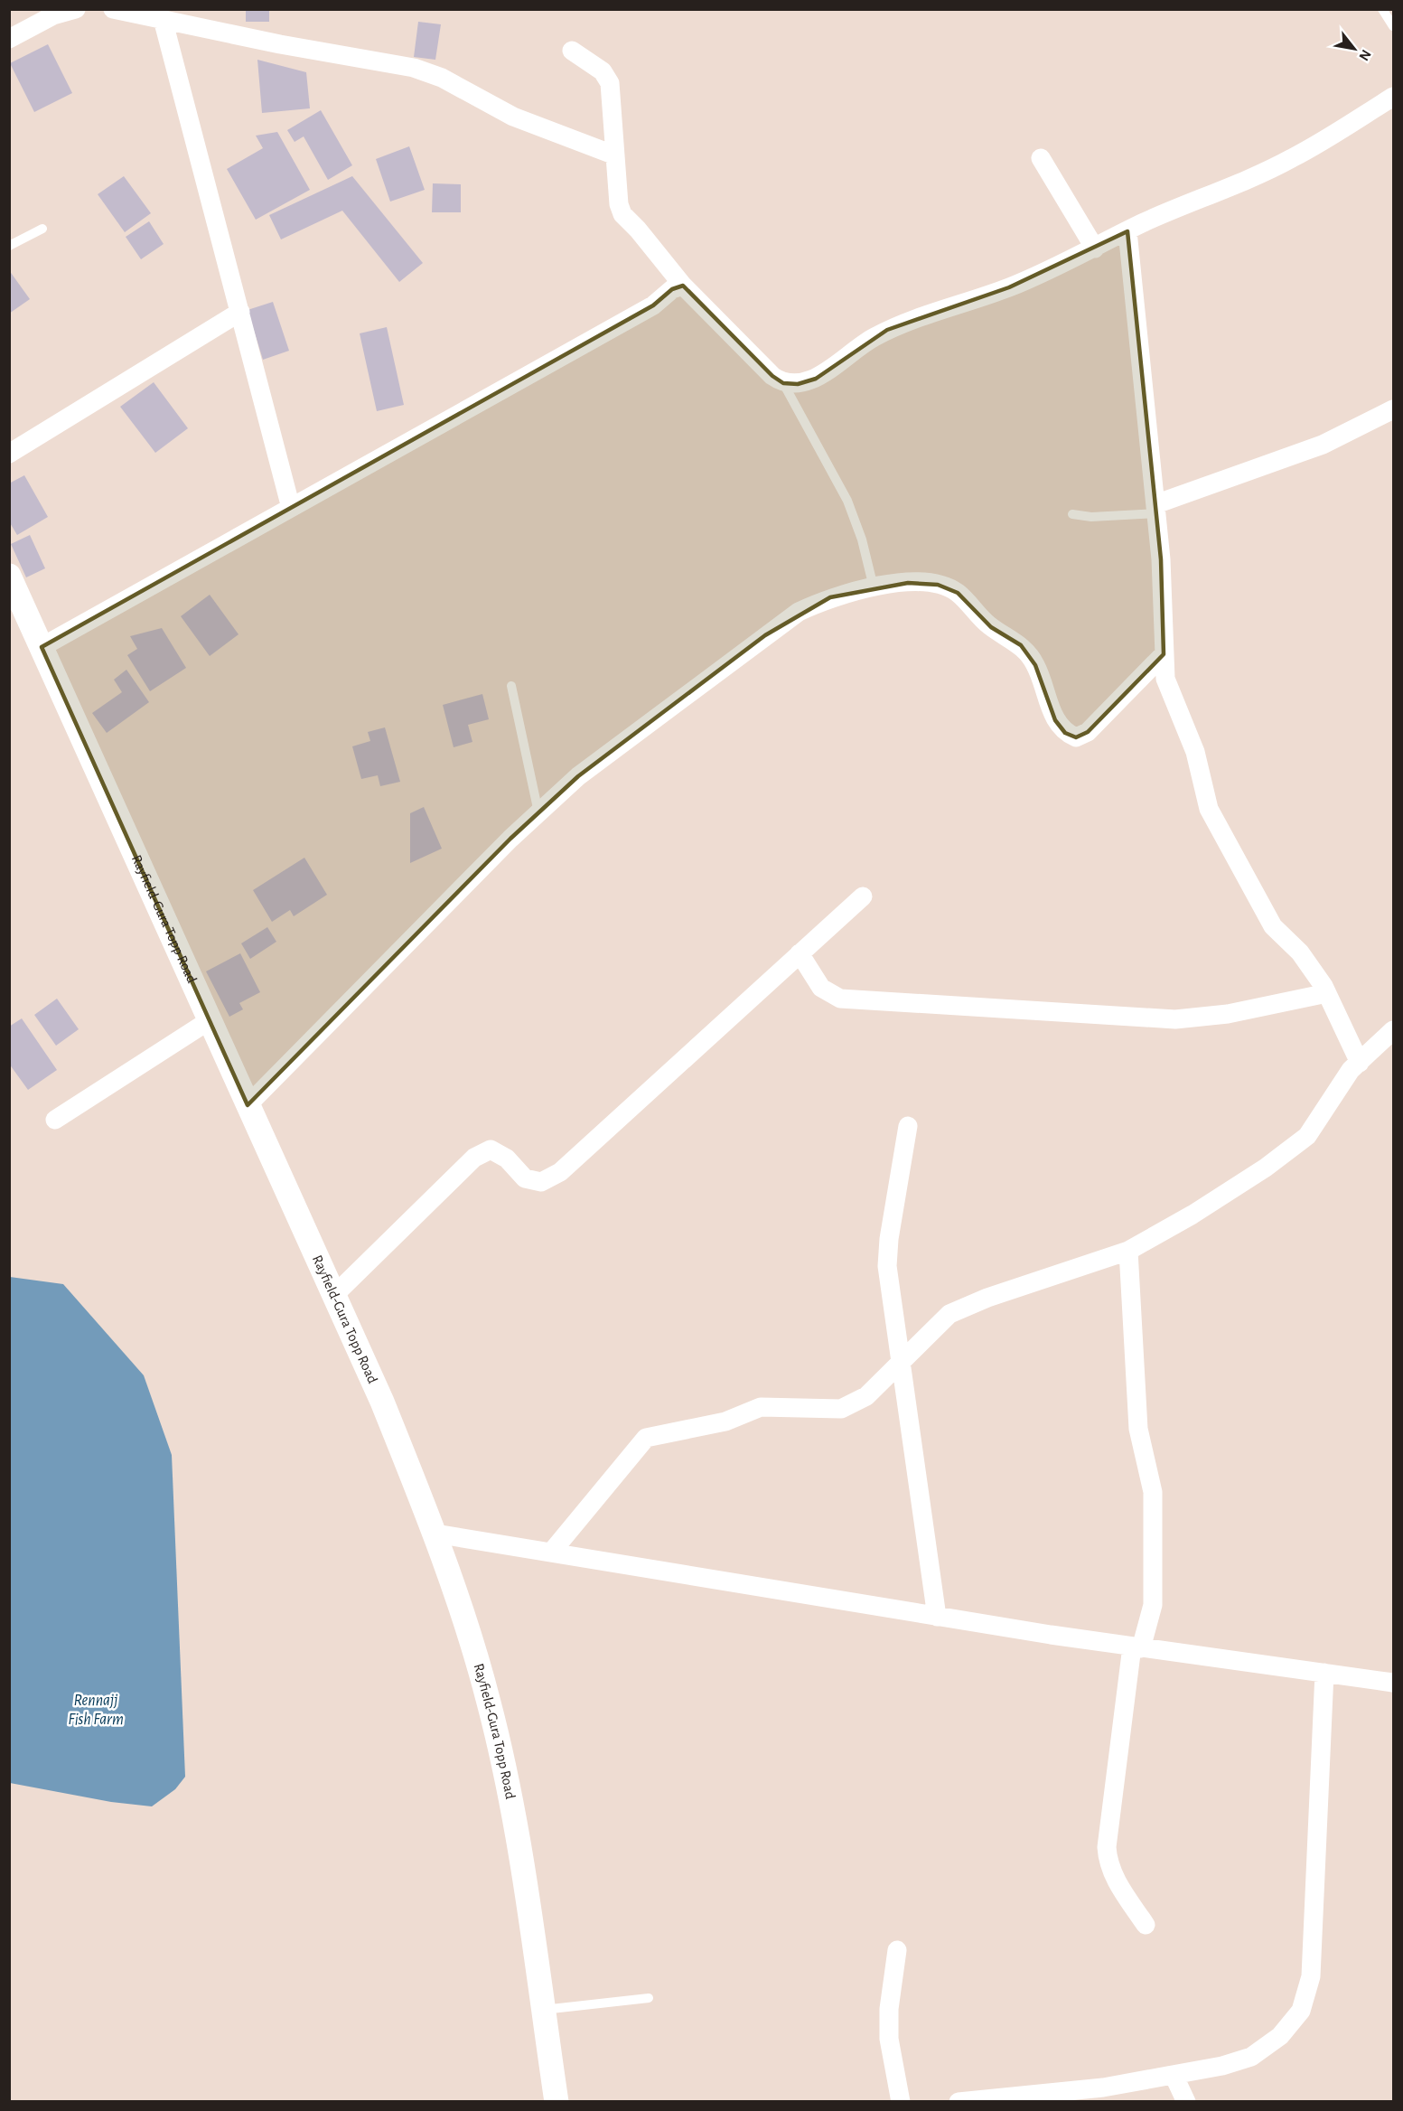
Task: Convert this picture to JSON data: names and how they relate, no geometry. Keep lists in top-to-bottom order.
{
  "streets": {
    "street": ["Rayfield-Gura Topp Road"]
  },
  "water": ["Rennajj Fish Farm"],
  "north": "bottom right"
}
